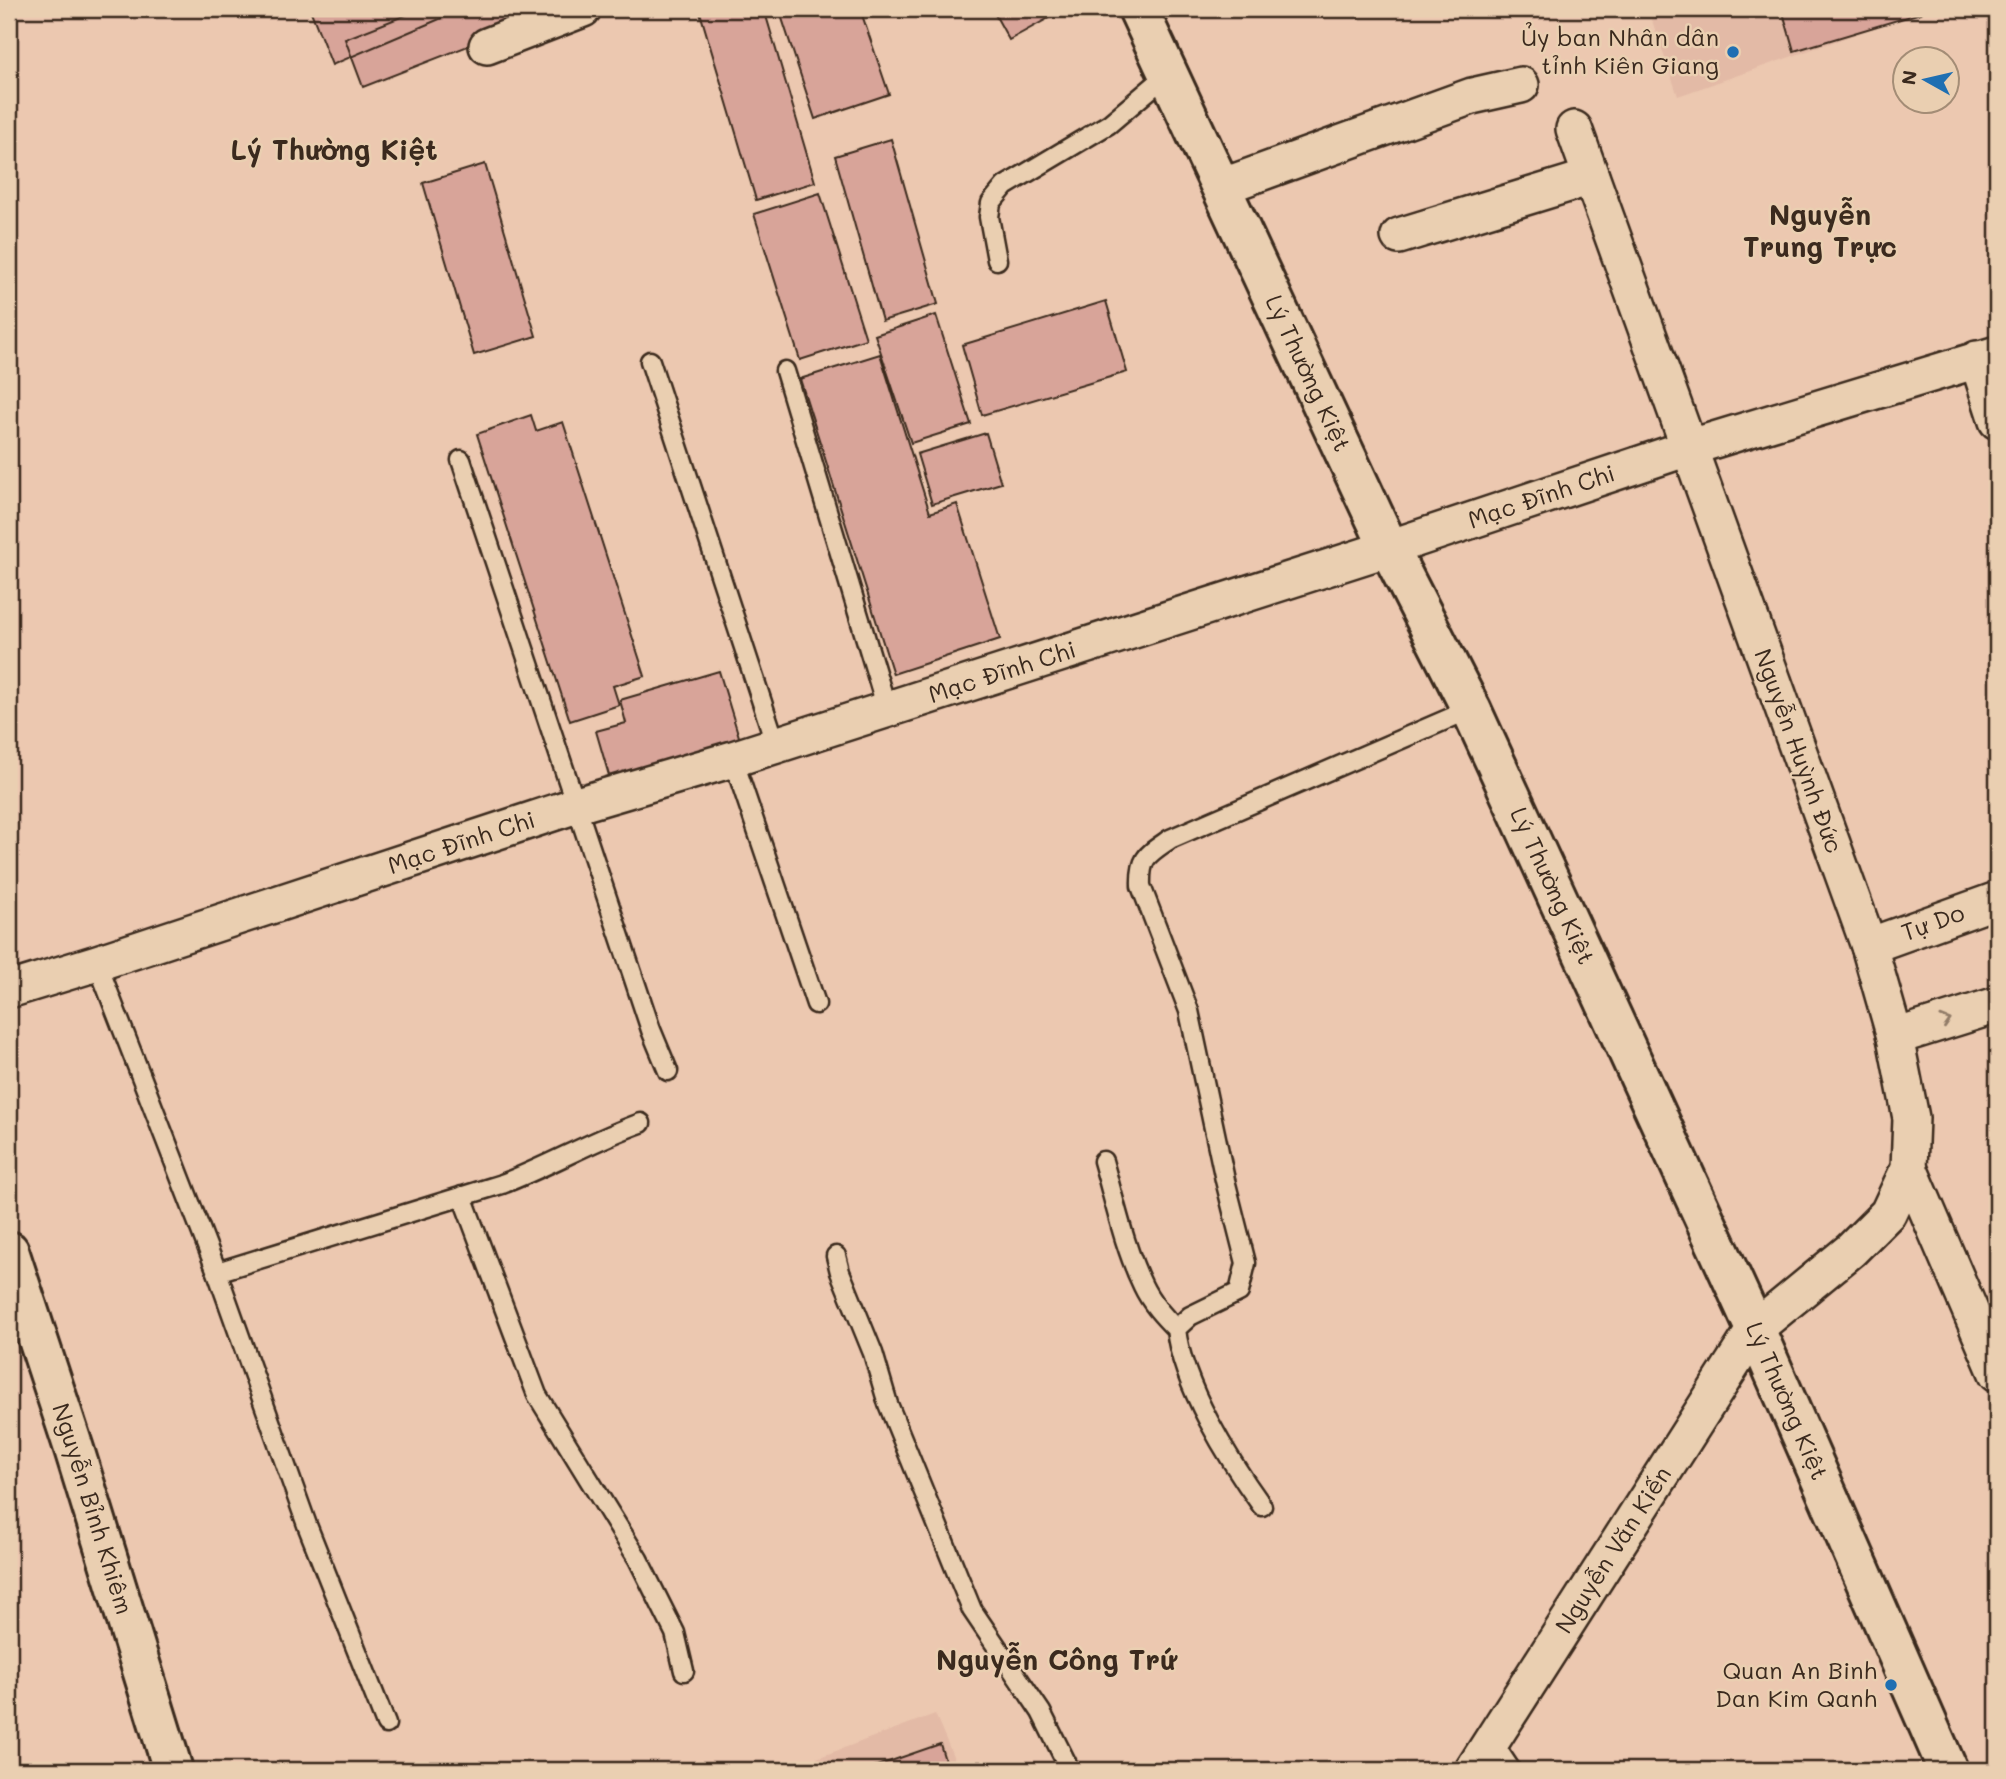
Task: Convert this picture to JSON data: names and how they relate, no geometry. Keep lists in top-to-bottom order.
{
  "streets": {
    "main road": ["Lý Thường Kiệt", "Nguyễn Bỉnh Khiêm"],
    "street": [
      "Mạc Đĩnh Chi",
      "Nguyễn Huỳnh Đức",
      "Tự Do",
      "Nguyễn Văn Kiến"
    ]
  },
  "crossings": [
    ["Lý Thường Kiệt", "Mạc Đĩnh Chi"],
    ["Lý Thường Kiệt", "Nguyễn Huỳnh Đức"],
    ["Lý Thường Kiệt", "Nguyễn Văn Kiến"],
    ["Mạc Đĩnh Chi", "Nguyễn Huỳnh Đức"],
    ["Nguyễn Huỳnh Đức", "Tự Do"],
    ["Nguyễn Huỳnh Đức", "Nguyễn Văn Kiến"]
  ],
  "districts": ["Lý Thường Kiệt", "Nguyễn Trung Trực", "Nguyễn Công Trứ"],
  "places": ["Ủy ban Nhân dân tỉnh Kiên Giang", "Quan An Binh Dan Kim Qanh"],
  "north": "left"
}
